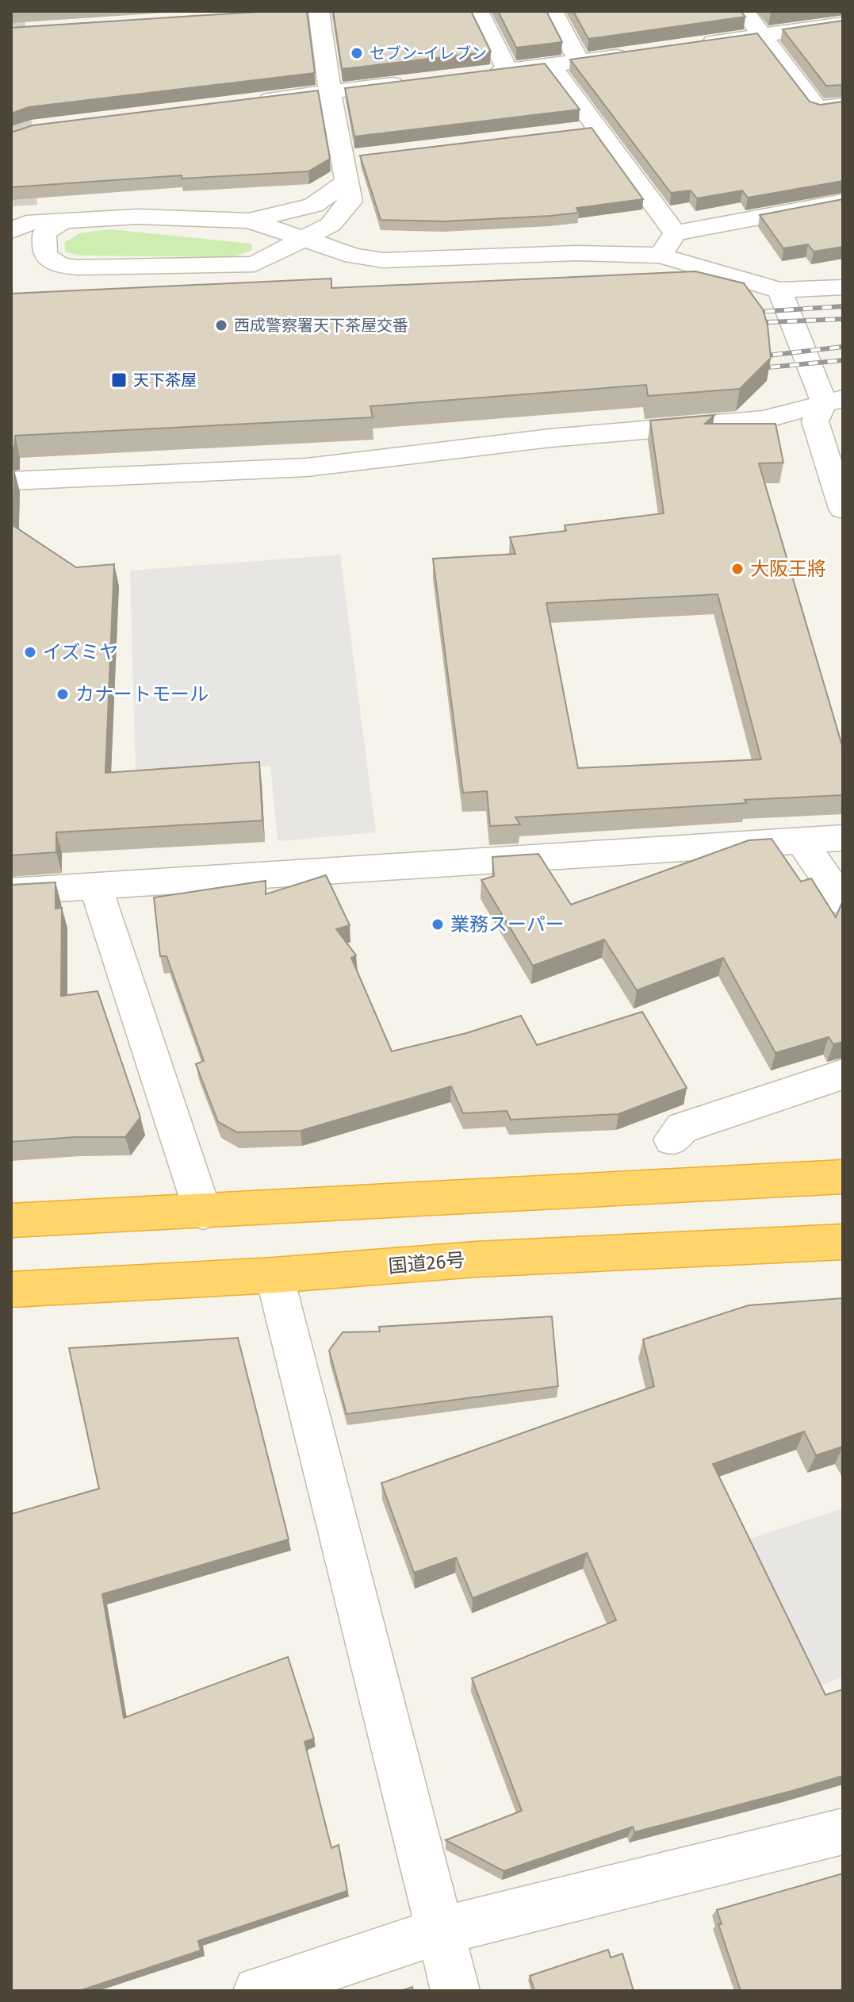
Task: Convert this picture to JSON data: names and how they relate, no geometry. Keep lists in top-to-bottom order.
{
  "streets": {
    "highway": ["国道26号"]
  },
  "places": {
    "other": [
      "セブン-イレブン",
      "西成警察署天下茶屋交番",
      "大阪王將",
      "イズミヤ",
      "カナートモール",
      "業務スーパー"
    ],
    "transit": ["天下茶屋"]
  }
}
